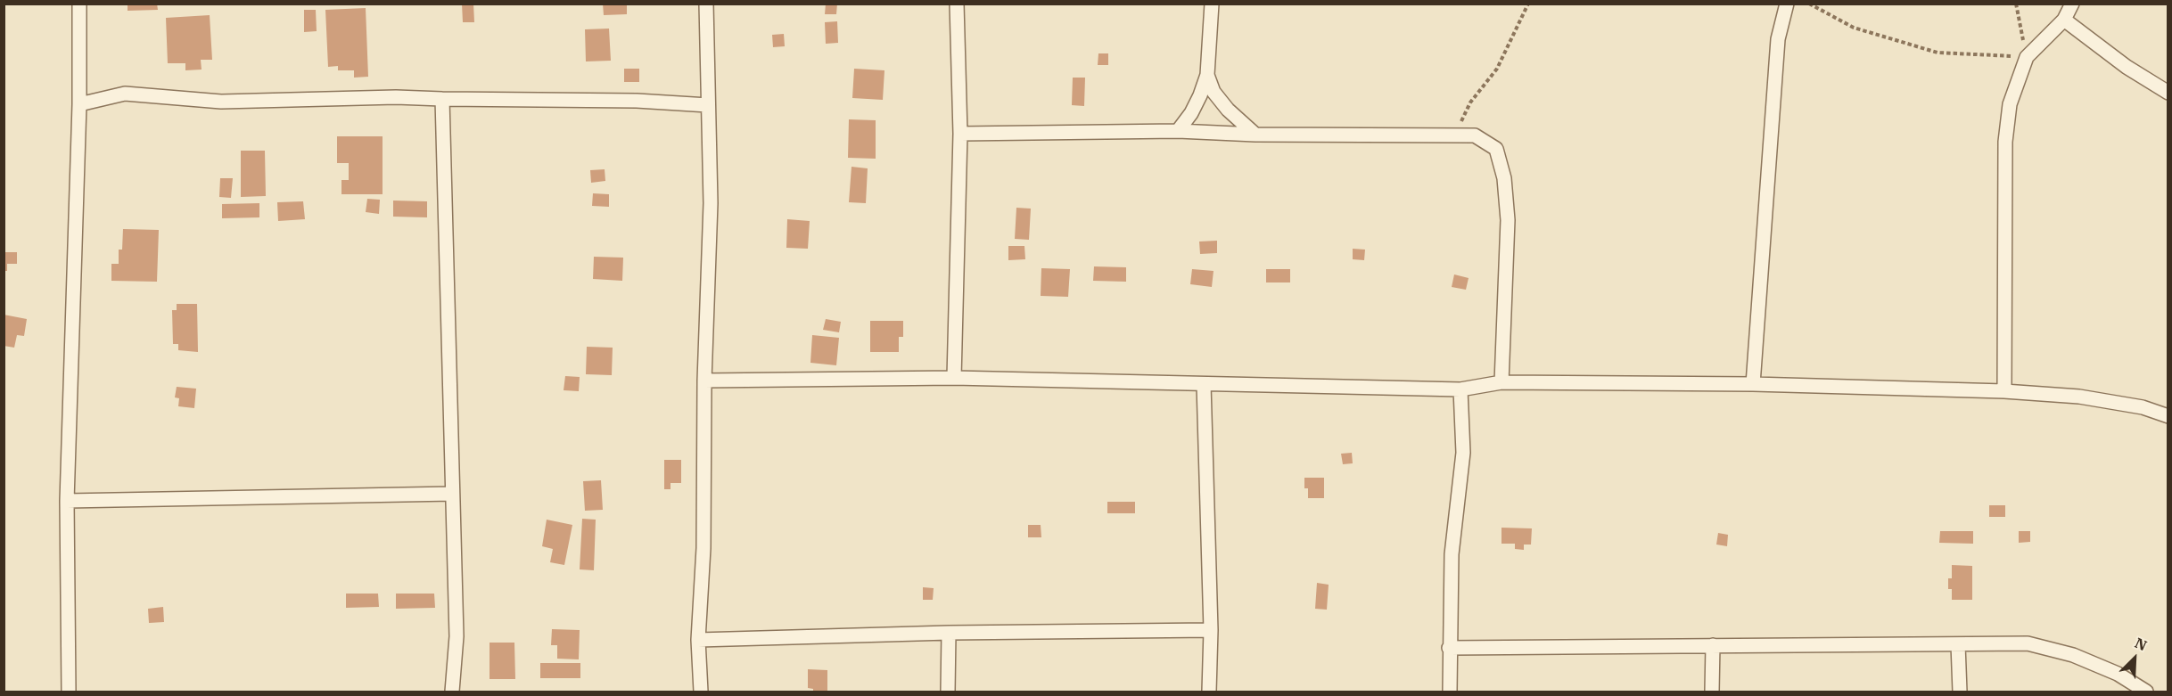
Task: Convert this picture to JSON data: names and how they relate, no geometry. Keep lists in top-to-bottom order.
{
  "north": "top right"
}
